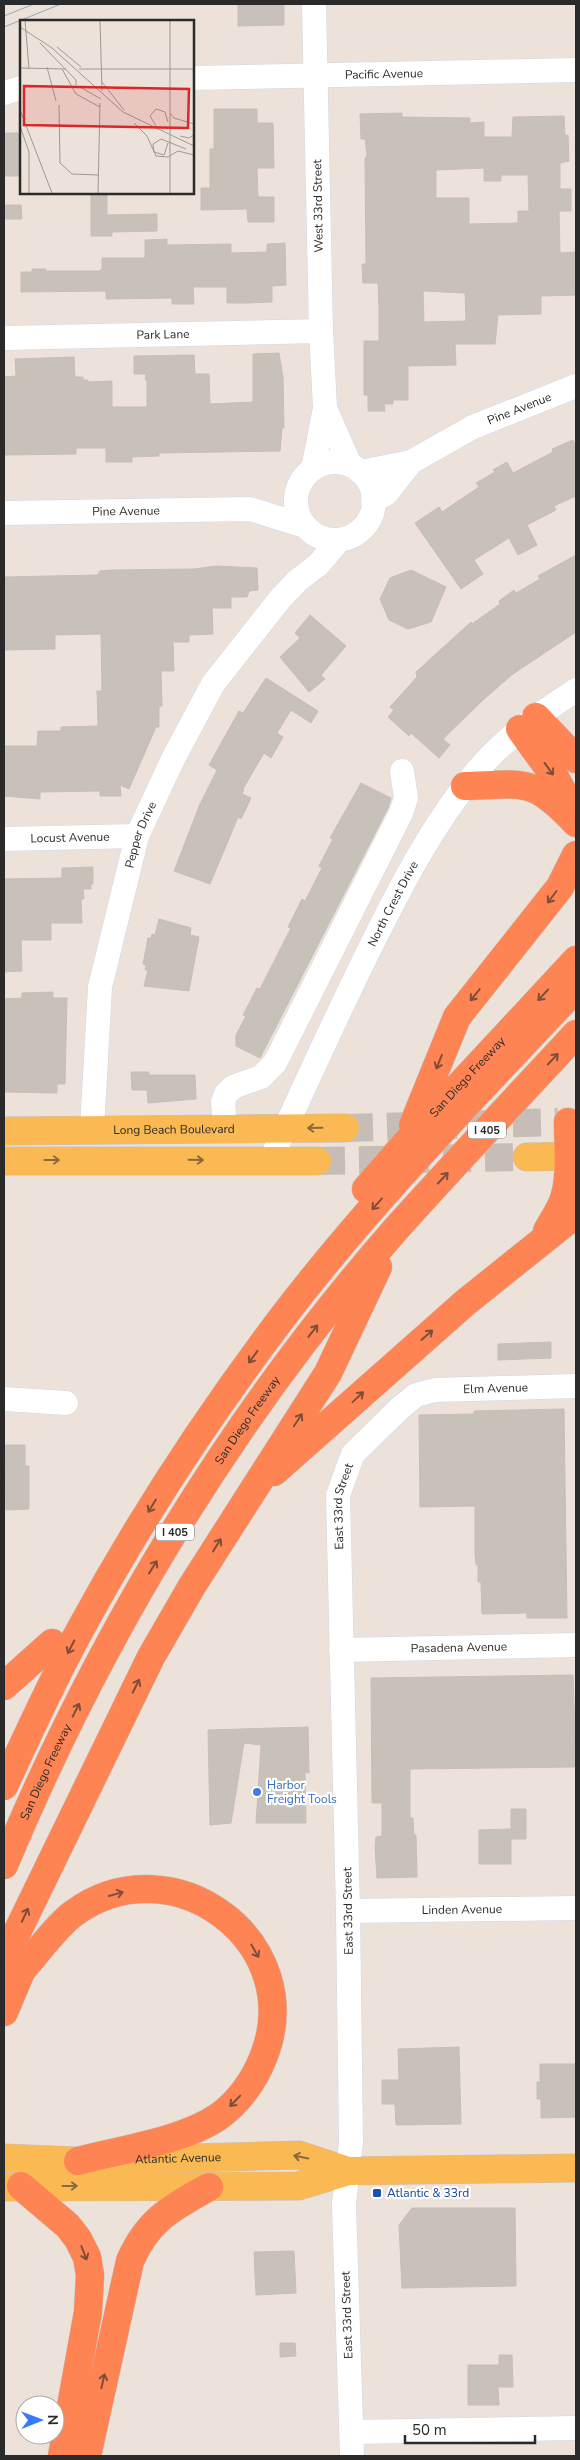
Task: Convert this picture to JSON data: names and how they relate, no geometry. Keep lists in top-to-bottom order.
{
  "streets": {
    "highway": ["San Diego Freeway", "I 405"],
    "main road": ["Long Beach Boulevard", "Atlantic Avenue"],
    "street": [
      "Pacific Avenue",
      "West 33rd Street",
      "Park Lane",
      "Pine Avenue",
      "Pepper Drive",
      "Locust Avenue",
      "North Crest Drive",
      "Elm Avenue",
      "East 33rd Street",
      "Pasadena Avenue",
      "Linden Avenue"
    ]
  },
  "crossings": [
    ["Pacific Avenue", "West 33rd Street"],
    ["West 33rd Street", "Park Lane"],
    ["West 33rd Street", "Pine Avenue"],
    ["West 33rd Street", "Pepper Drive"],
    ["Pine Avenue", "Pepper Drive"],
    ["Pepper Drive", "Locust Avenue"],
    ["Pepper Drive", "Long Beach Boulevard"],
    ["North Crest Drive", "Long Beach Boulevard"],
    ["Elm Avenue", "East 33rd Street"],
    ["East 33rd Street", "Pasadena Avenue"],
    ["East 33rd Street", "Linden Avenue"],
    ["East 33rd Street", "Atlantic Avenue"]
  ],
  "places": {
    "other": ["Harbor Freight Tools"],
    "transit": ["Atlantic & 33rd"]
  },
  "scale_bar": "50 m",
  "north": "right"
}
